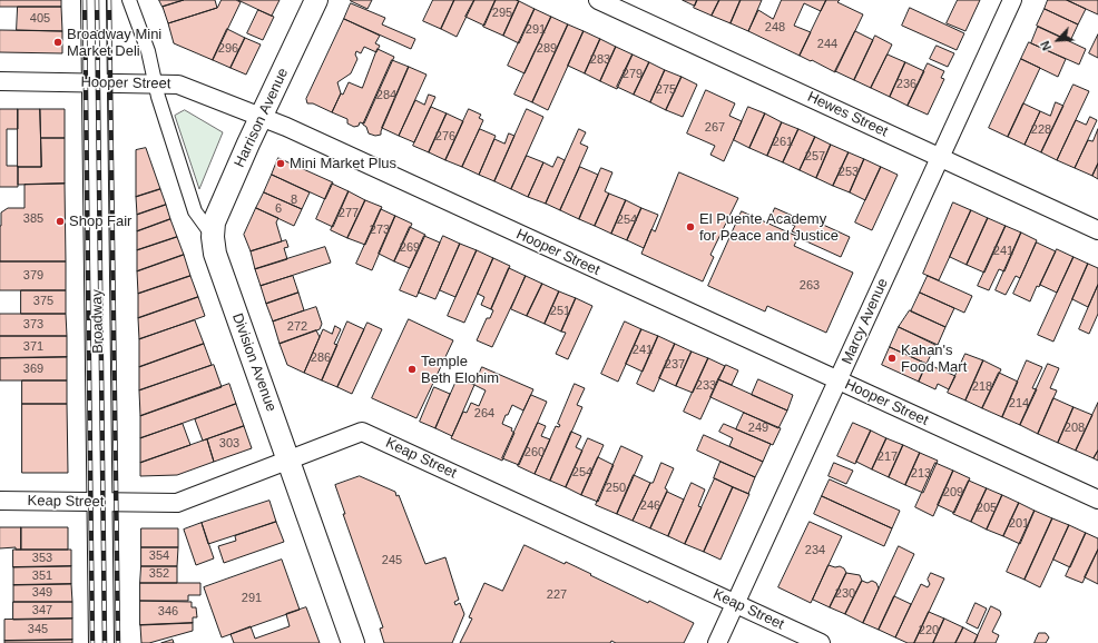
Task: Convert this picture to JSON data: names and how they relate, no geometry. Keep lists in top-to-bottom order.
{
  "streets": {
    "main road": ["Broadway"],
    "street": [
      "Hooper Street",
      "Hewes Street",
      "Harrison Avenue",
      "Marcy Avenue",
      "Division Avenue",
      "Keap Street"
    ]
  },
  "crossings": [
    ["Hooper Street", "Harrison Avenue"],
    ["Hooper Street", "Broadway"],
    ["Hooper Street", "Marcy Avenue"],
    ["Hooper Street", "Division Avenue"],
    ["Hewes Street", "Marcy Avenue"],
    ["Harrison Avenue", "Division Avenue"],
    ["Broadway", "Keap Street"],
    ["Marcy Avenue", "Keap Street"],
    ["Division Avenue", "Keap Street"]
  ],
  "places": [
    "Broadway Mini Market Deli",
    "Mini Market Plus",
    "Shop Fair",
    "El Puente Academy for Peace and Justice",
    "Kahan's Food Mart",
    "Temple Beth Elohim"
  ],
  "house_numbers": [
    "295",
    "405",
    "248",
    "291",
    "244",
    "296",
    "289",
    "283",
    "279",
    "236",
    "275",
    "284",
    "267",
    "228",
    "276",
    "261",
    "257",
    "253",
    "8",
    "6",
    "277",
    "385",
    "254",
    "273",
    "269",
    "241",
    "379",
    "263",
    "375",
    "251",
    "373",
    "272",
    "371",
    "241",
    "286",
    "237",
    "369",
    "233",
    "218",
    "214",
    "264",
    "249",
    "208",
    "303",
    "260",
    "217",
    "254",
    "213",
    "250",
    "209",
    "246",
    "205",
    "201",
    "234",
    "354",
    "353",
    "245",
    "352",
    "351",
    "349",
    "230",
    "227",
    "291",
    "347",
    "346",
    "345",
    "220"
  ],
  "north": "bottom left"
}
